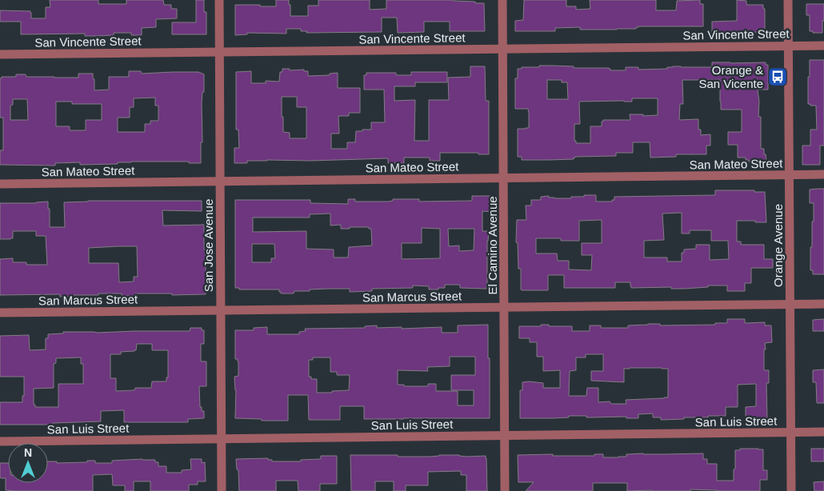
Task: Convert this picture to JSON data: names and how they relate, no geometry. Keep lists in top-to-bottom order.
{
  "streets": {
    "street": [
      "San Vincente Street",
      "San Mateo Street",
      "San Jose Avenue",
      "El Camino Avenue",
      "Orange Avenue",
      "San Marcus Street",
      "San Luis Street"
    ]
  },
  "crossings": [
    ["San Vincente Street", "San Jose Avenue"],
    ["San Vincente Street", "El Camino Avenue"],
    ["San Vincente Street", "Orange Avenue"],
    ["San Mateo Street", "San Jose Avenue"],
    ["San Mateo Street", "El Camino Avenue"],
    ["San Mateo Street", "Orange Avenue"],
    ["San Jose Avenue", "San Marcus Street"],
    ["San Jose Avenue", "San Luis Street"],
    ["El Camino Avenue", "San Marcus Street"],
    ["El Camino Avenue", "San Luis Street"],
    ["Orange Avenue", "San Marcus Street"],
    ["Orange Avenue", "San Luis Street"]
  ],
  "places": {
    "bus stop": ["Orange & San Vicente"]
  },
  "north": "top"
}
